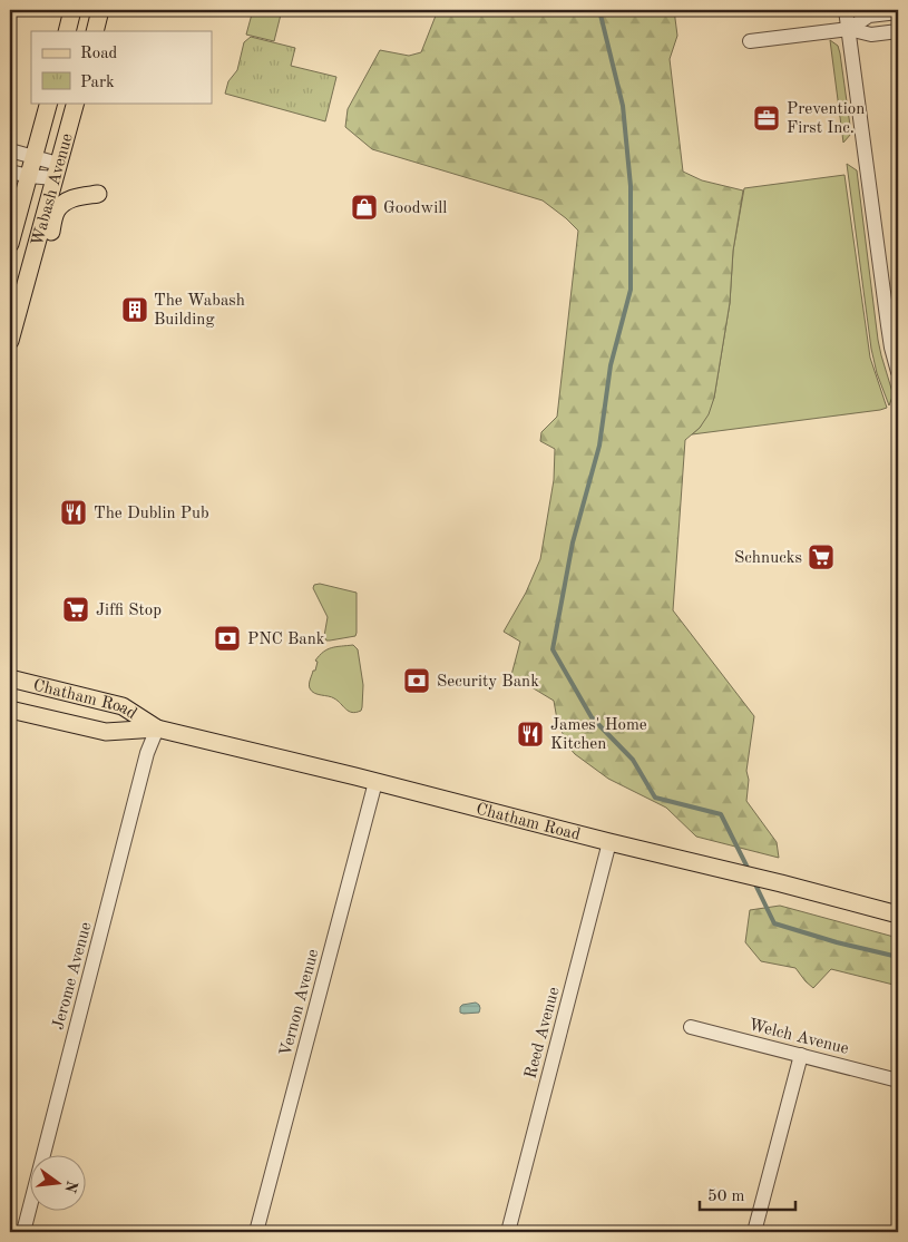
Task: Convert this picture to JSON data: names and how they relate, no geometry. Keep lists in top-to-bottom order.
{
  "streets": {
    "main road": ["Wabash Avenue", "Chatham Road"],
    "street": [
      "Jerome Avenue",
      "Vernon Avenue",
      "Reed Avenue",
      "Welch Avenue"
    ]
  },
  "crossings": [
    ["Chatham Road", "Jerome Avenue"],
    ["Chatham Road", "Vernon Avenue"],
    ["Chatham Road", "Reed Avenue"]
  ],
  "places": {
    "office": ["Prevention First Inc."],
    "shop": ["Goodwill"],
    "building": ["The Wabash Building"],
    "restaurant": ["The Dublin Pub", "James' Home Kitchen"],
    "supermarket": ["Schnucks", "Jiffi Stop"],
    "bank": ["PNC Bank", "Security Bank"]
  },
  "legend": ["Road", "Park"],
  "scale_bar": "50 m",
  "north": "right"
}
